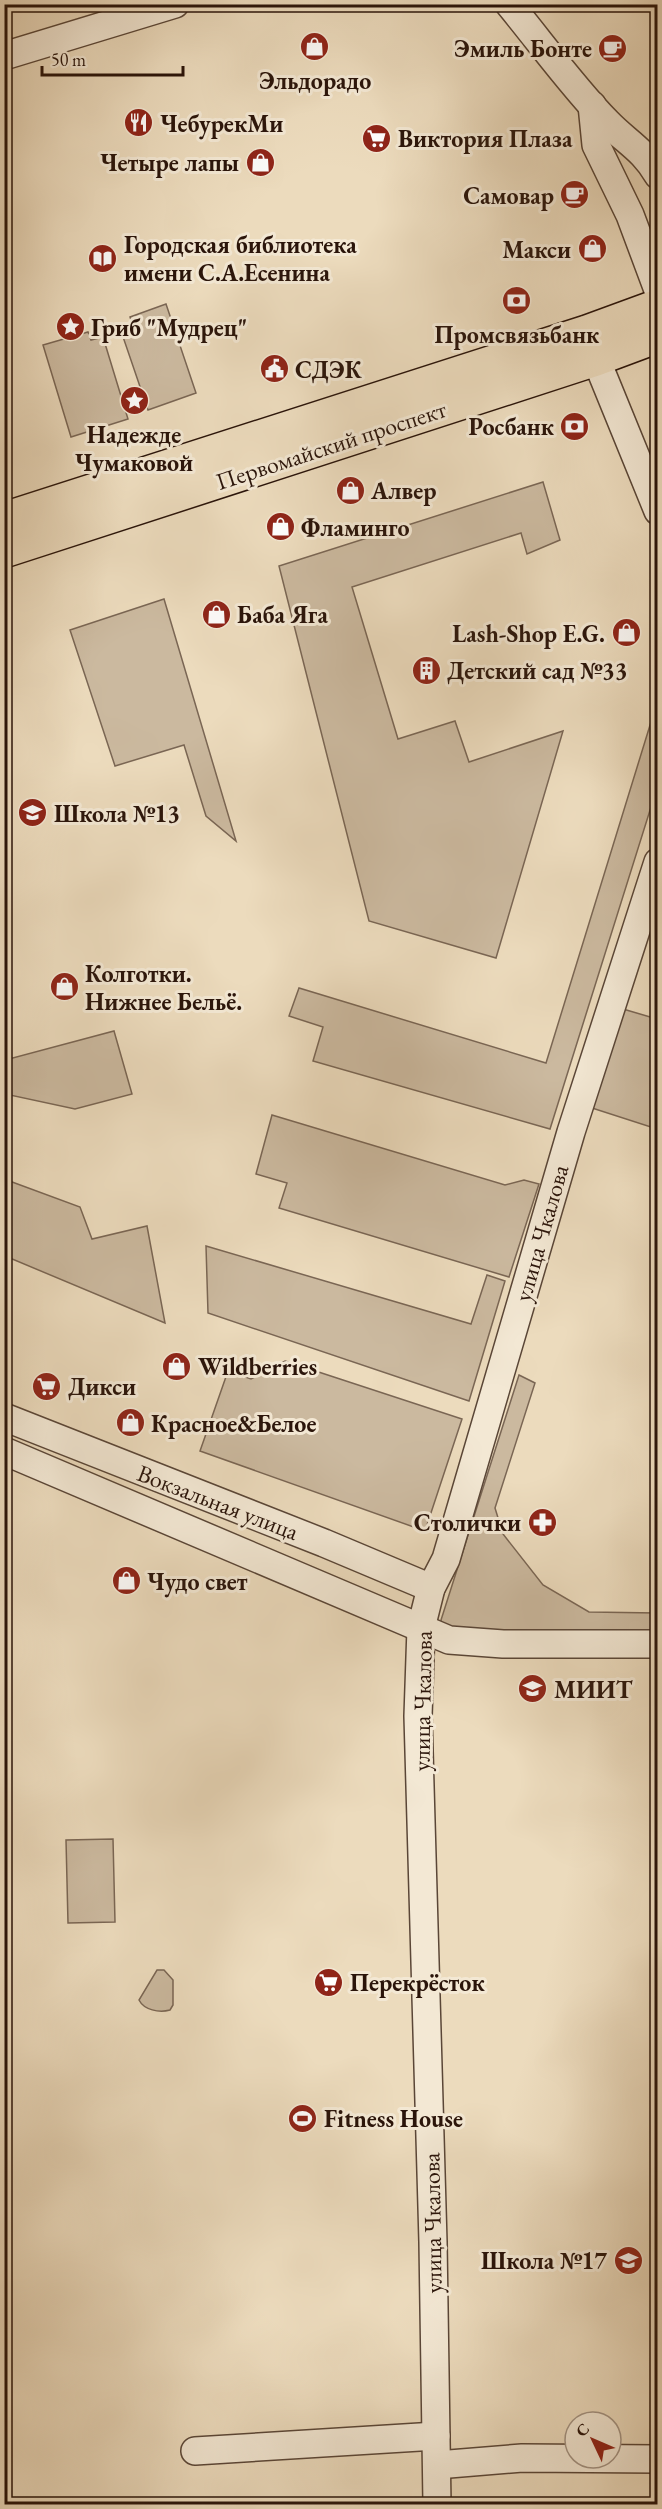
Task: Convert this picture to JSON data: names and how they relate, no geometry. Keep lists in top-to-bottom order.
{
  "streets": {
    "main road": ["Первомайский проспект"],
    "street": ["улица Чкалова", "Вокзальная улица"]
  },
  "crossings": [
    ["улица Чкалова", "Вокзальная улица"]
  ],
  "places": {
    "shop": [
      "Эльдорадо",
      "Четыре лапы",
      "Макси",
      "Алвер",
      "Фламинго",
      "Баба Яга",
      "Lash-Shop E.G.",
      "Колготки. Нижнее Бельё.",
      "Wildberries",
      "Красное&Белое",
      "Чудо свет"
    ],
    "cafe": ["Эмиль Бонте", "Самовар"],
    "restaurant": ["ЧебурекМи"],
    "supermarket": ["Виктория Плаза", "Дикси", "Перекрёсток"],
    "library": ["Городская библиотека имени С.А.Есенина"],
    "bank": ["Промсвязьбанк", "Росбанк"],
    "place": ["Гриб \"Мудрец\"", "Надежде Чумаковой"],
    "public building": ["СДЭК"],
    "building": ["Детский сад №33"],
    "school or university": ["Школа №13", "МИИТ", "Школа №17"],
    "pharmacy": ["Столички"],
    "sports": ["Fitness House"]
  },
  "scale_bar": "50 m",
  "north": "top left"
}
